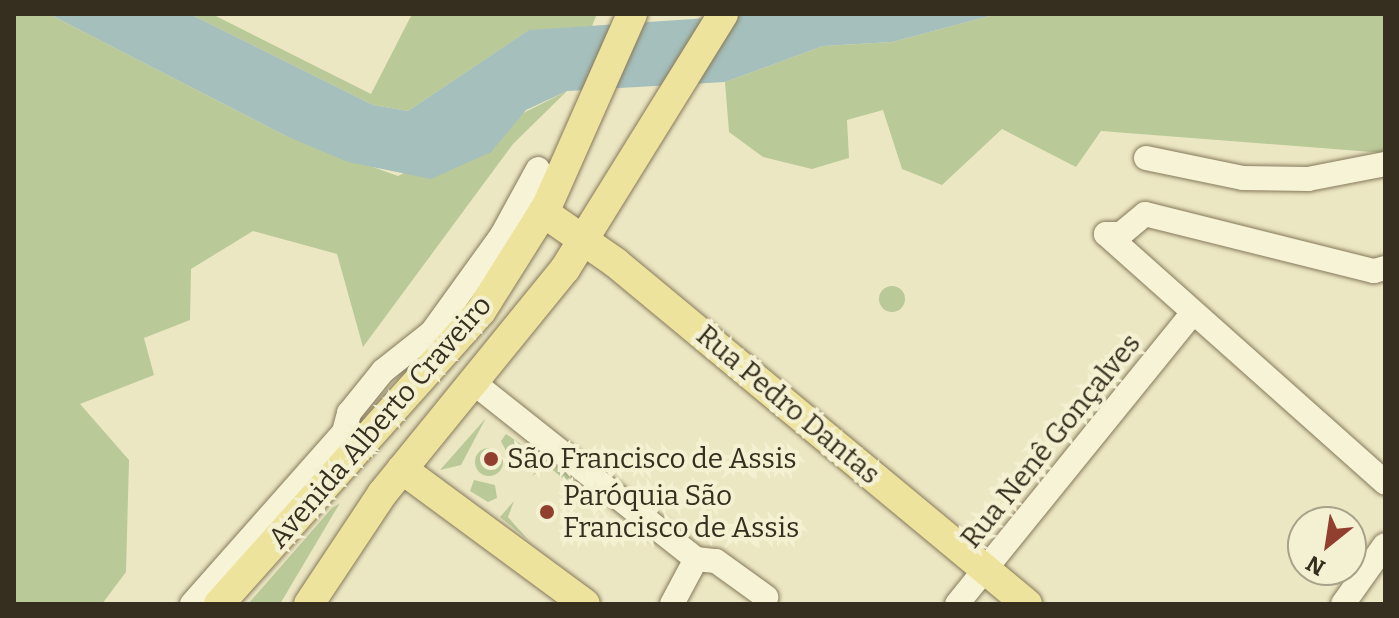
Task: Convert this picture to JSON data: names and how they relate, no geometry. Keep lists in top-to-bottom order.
{
  "streets": {
    "main road": ["Rua Pedro Dantas", "Avenida Alberto Craveiro"],
    "street": ["Rua Nenê Gonçalves"]
  },
  "crossings": [
    ["Rua Pedro Dantas", "Avenida Alberto Craveiro"],
    ["Rua Pedro Dantas", "Rua Nenê Gonçalves"]
  ],
  "places": ["São Francisco de Assis", "Paróquia São Francisco de Assis"],
  "north": "bottom left"
}
